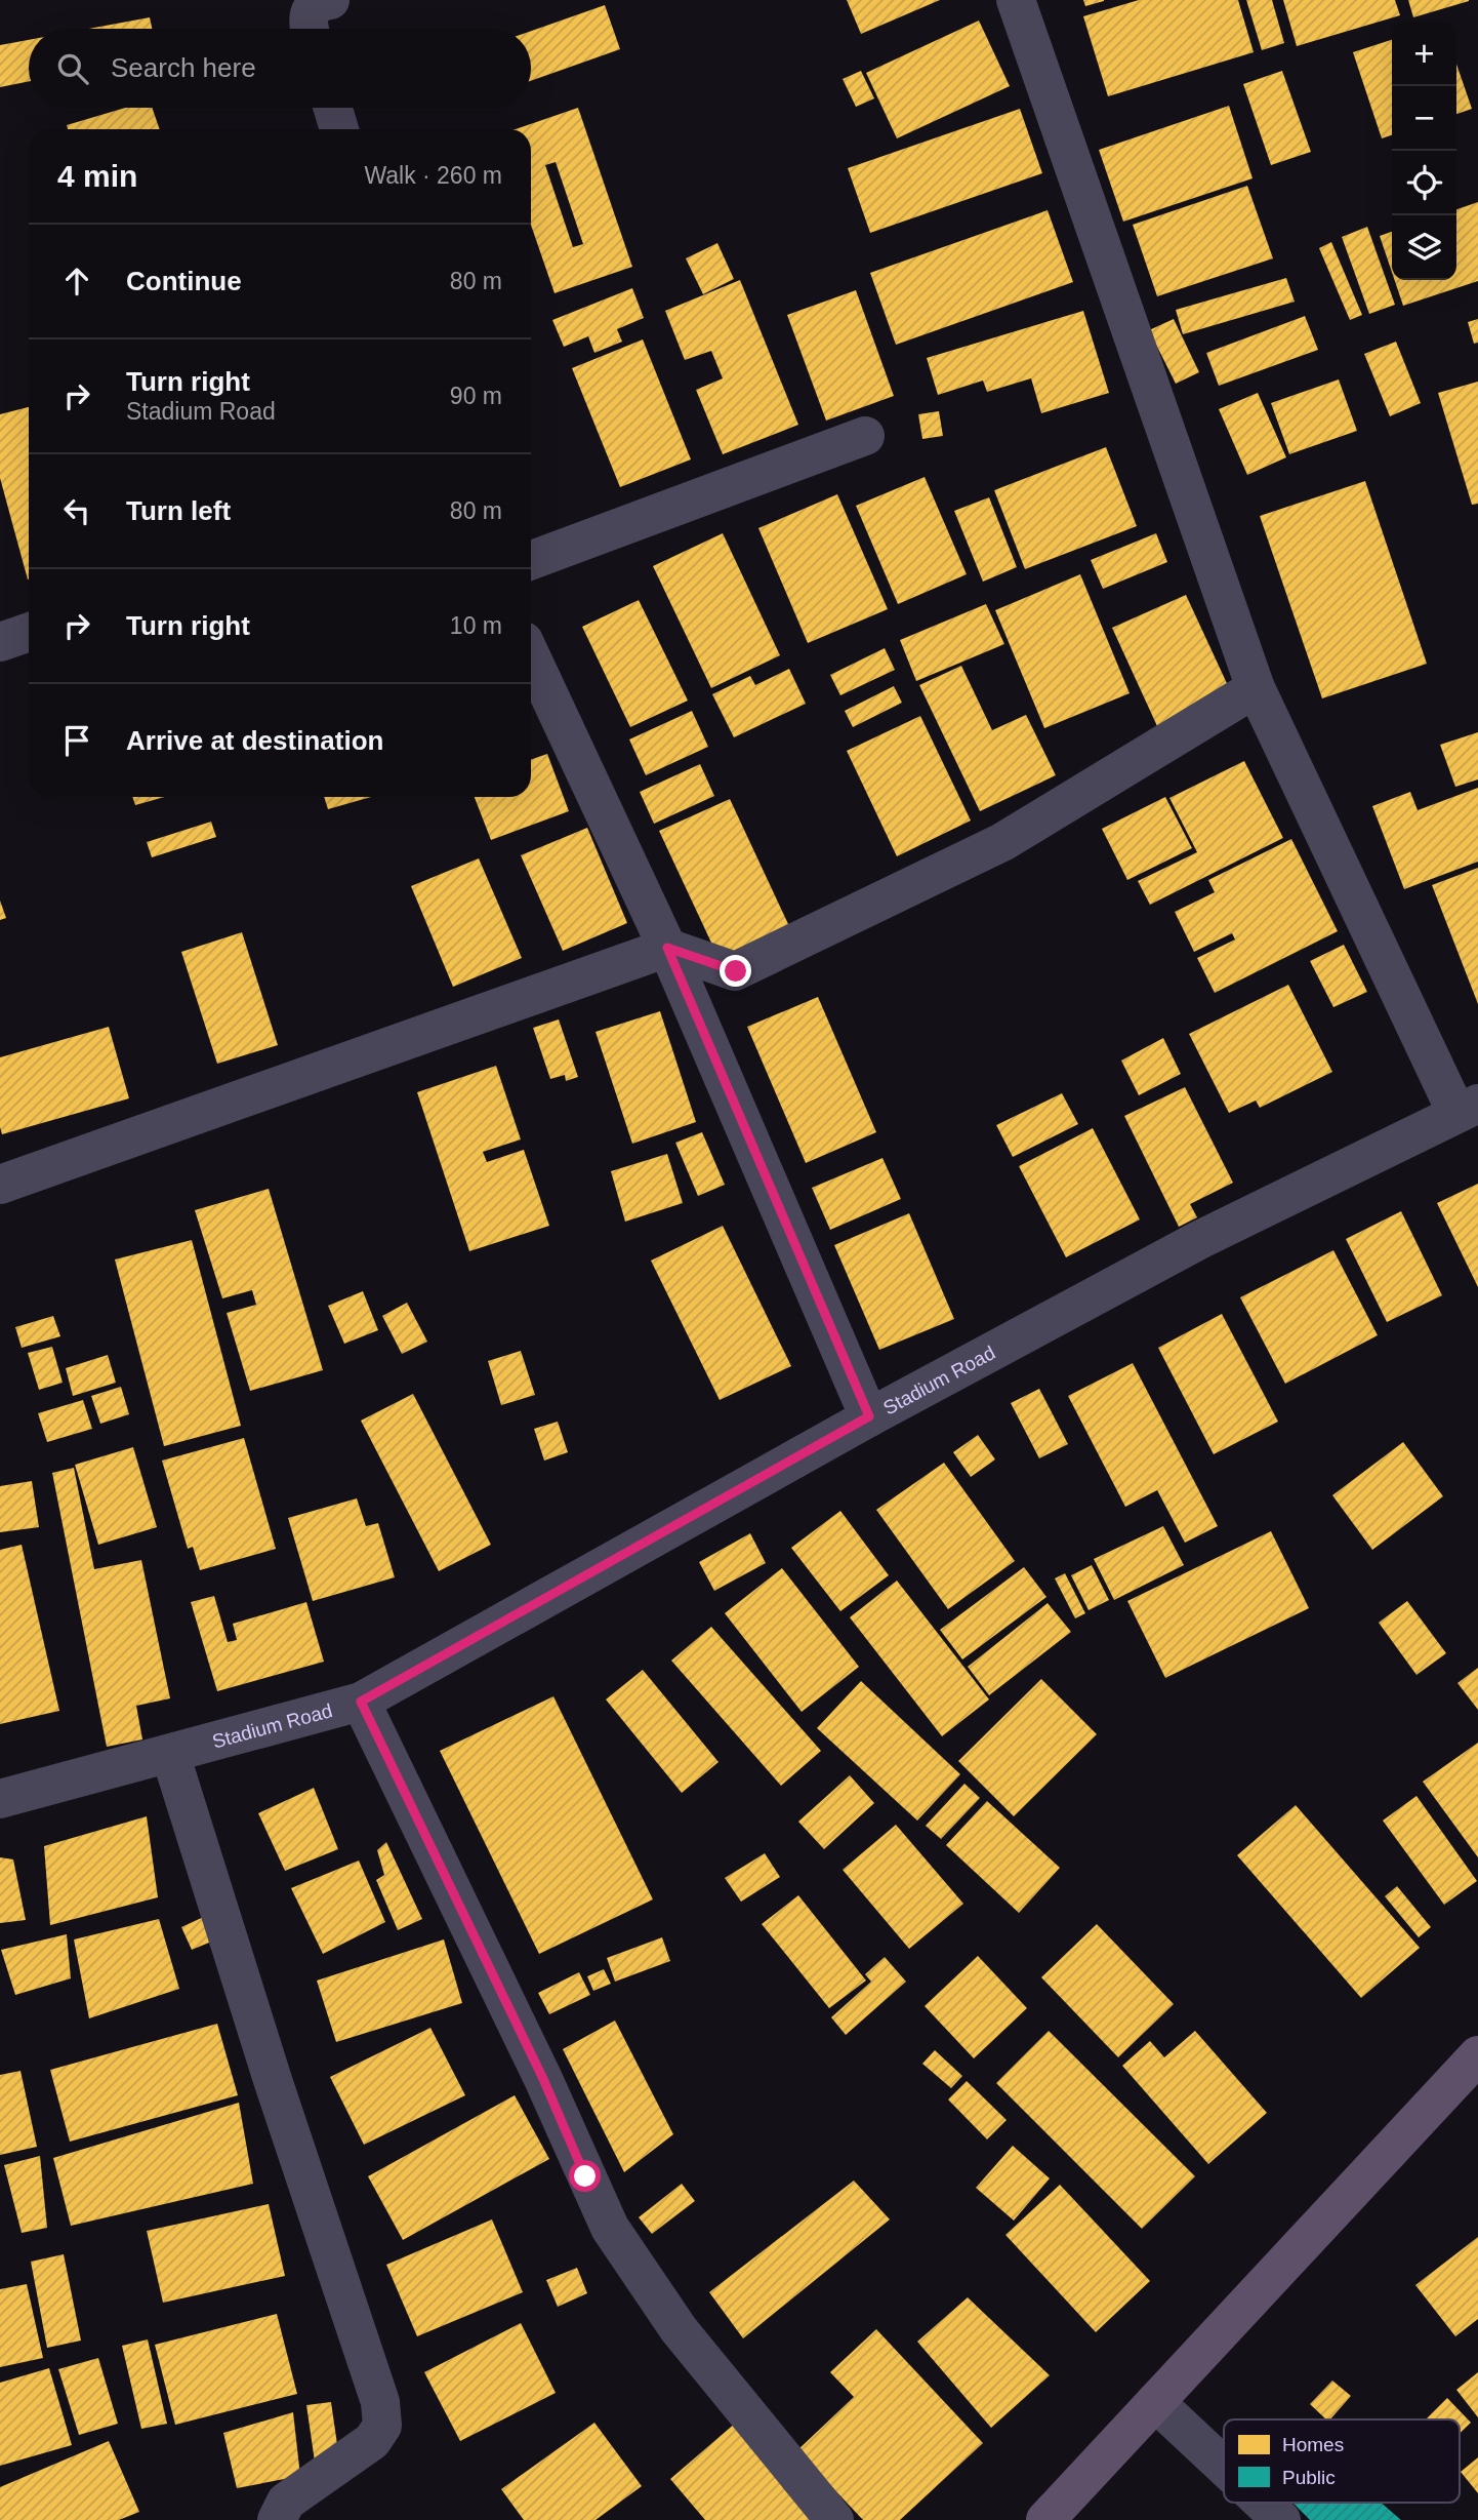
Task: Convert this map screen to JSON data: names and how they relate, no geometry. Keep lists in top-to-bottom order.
{
  "streets": {
    "street": ["Stadium Road"]
  },
  "legend": ["Homes", "Public"],
  "page": {
    "map_buttons": ["+", "−"],
    "search": "Search here",
    "heading": ["4 min", "Walk · 260 m"],
    "list": [
      ["Continue", "80 m"],
      ["Turn right", "Stadium Road", "90 m"],
      ["Turn left", "80 m"],
      ["Turn right", "10 m"],
      "Arrive at destination"
    ]
  }
}
